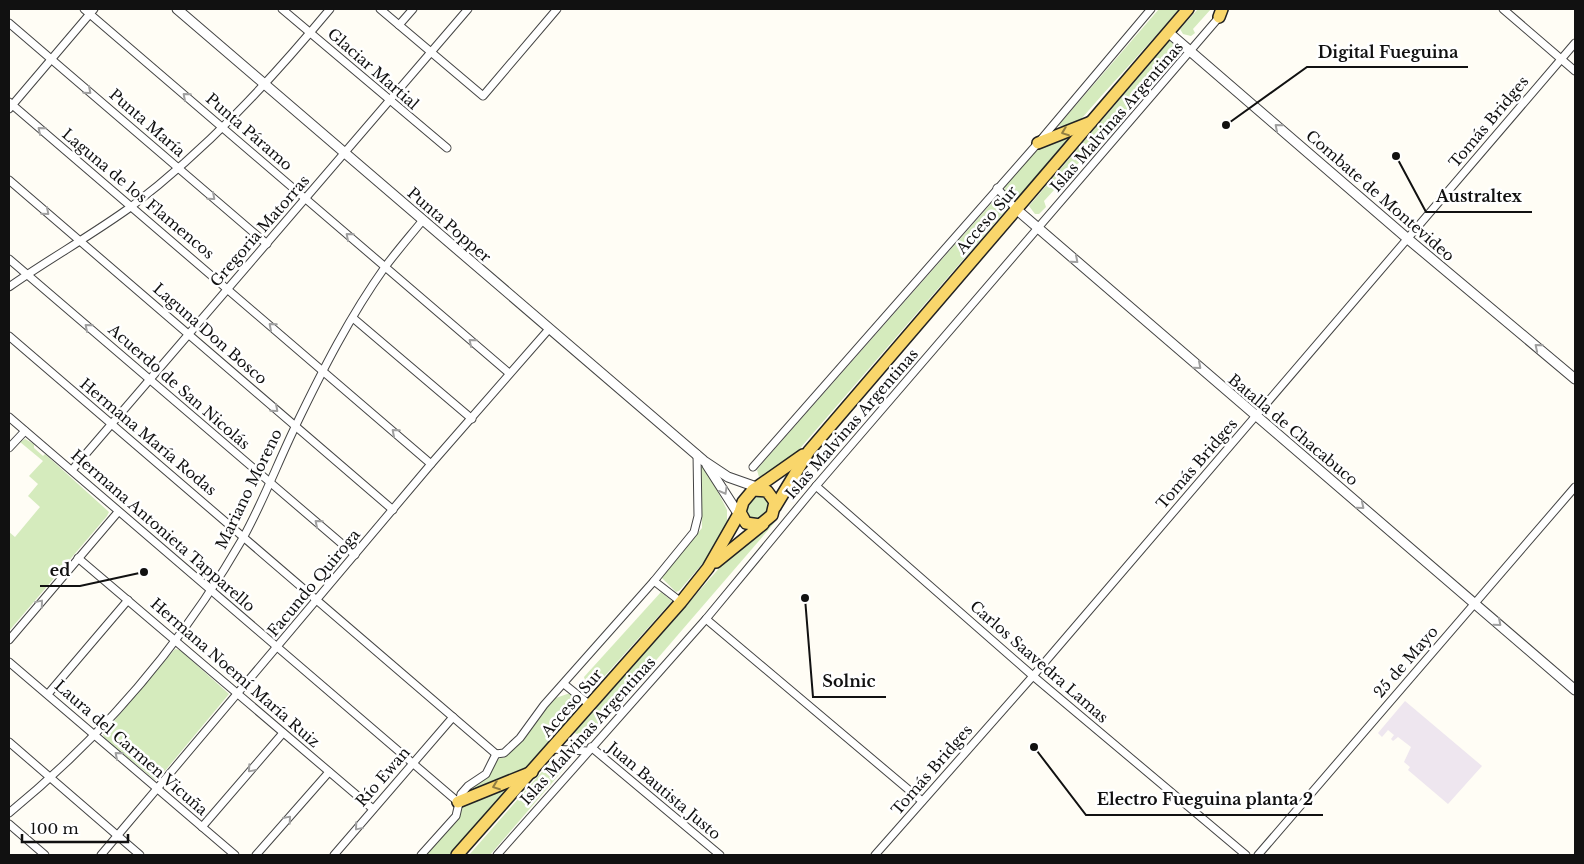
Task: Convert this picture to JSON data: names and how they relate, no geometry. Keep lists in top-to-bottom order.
{
  "streets": {
    "main road": ["Acceso Sur"],
    "street": [
      "Glaciar Martial",
      "Islas Malvinas Argentinas",
      "Tomás Bridges",
      "Punta María",
      "Punta Páramo",
      "Laguna de los Flamencos",
      "Combate de Montevideo",
      "Punta Popper",
      "Gregoria Matorras",
      "Laguna Don Bosco",
      "Acuerdo de San Nicolás",
      "Batalla de Chacabuco",
      "Hermana María Rodas",
      "Mariano Moreno",
      "Hermana Antonieta Tapparello",
      "Facundo Quiroga",
      "Carlos Saavedra Lamas",
      "25 de Mayo",
      "Hermana Noemí María Ruiz",
      "Laura del Carmen Vicuña",
      "Río Ewan",
      "Juan Bautista Justo"
    ]
  },
  "crossings": [
    ["Glaciar Martial", "Gregoria Matorras"],
    ["Islas Malvinas Argentinas", "Combate de Montevideo"],
    ["Islas Malvinas Argentinas", "Batalla de Chacabuco"],
    ["Islas Malvinas Argentinas", "Carlos Saavedra Lamas"],
    ["Islas Malvinas Argentinas", "Juan Bautista Justo"],
    ["Tomás Bridges", "Combate de Montevideo"],
    ["Tomás Bridges", "Batalla de Chacabuco"],
    ["Tomás Bridges", "Carlos Saavedra Lamas"],
    ["Punta María", "Gregoria Matorras"],
    ["Punta Páramo", "Gregoria Matorras"],
    ["Punta Páramo", "Mariano Moreno"],
    ["Punta Páramo", "Facundo Quiroga"],
    ["Laguna de los Flamencos", "Gregoria Matorras"],
    ["Laguna de los Flamencos", "Mariano Moreno"],
    ["Laguna de los Flamencos", "Facundo Quiroga"],
    ["Combate de Montevideo", "Acceso Sur"],
    ["Acceso Sur", "Punta Popper"],
    ["Acceso Sur", "Batalla de Chacabuco"],
    ["Punta Popper", "Gregoria Matorras"],
    ["Punta Popper", "Mariano Moreno"],
    ["Punta Popper", "Facundo Quiroga"],
    ["Gregoria Matorras", "Laguna Don Bosco"],
    ["Gregoria Matorras", "Acuerdo de San Nicolás"],
    ["Gregoria Matorras", "Hermana María Rodas"],
    ["Gregoria Matorras", "Hermana Antonieta Tapparello"],
    ["Laguna Don Bosco", "Mariano Moreno"],
    ["Laguna Don Bosco", "Facundo Quiroga"],
    ["Acuerdo de San Nicolás", "Mariano Moreno"],
    ["Acuerdo de San Nicolás", "Facundo Quiroga"],
    ["Batalla de Chacabuco", "25 de Mayo"],
    ["Hermana María Rodas", "Mariano Moreno"],
    ["Hermana María Rodas", "Facundo Quiroga"],
    ["Hermana María Rodas", "Río Ewan"],
    ["Mariano Moreno", "Hermana Antonieta Tapparello"],
    ["Mariano Moreno", "Hermana Noemí María Ruiz"],
    ["Mariano Moreno", "Laura del Carmen Vicuña"],
    ["Hermana Antonieta Tapparello", "Facundo Quiroga"],
    ["Hermana Antonieta Tapparello", "Río Ewan"],
    ["Facundo Quiroga", "Hermana Noemí María Ruiz"],
    ["Facundo Quiroga", "Laura del Carmen Vicuña"],
    ["Hermana Noemí María Ruiz", "Río Ewan"]
  ],
  "one_way": [
    "Punta María",
    "Combate de Montevideo",
    "Laguna Don Bosco",
    "Acuerdo de San Nicolás",
    "Batalla de Chacabuco"
  ],
  "places": [
    "Digital Fueguina",
    "Australtex",
    "ed",
    "Solnic",
    "Electro Fueguina planta 2"
  ],
  "scale_bar": "100 m"
}
